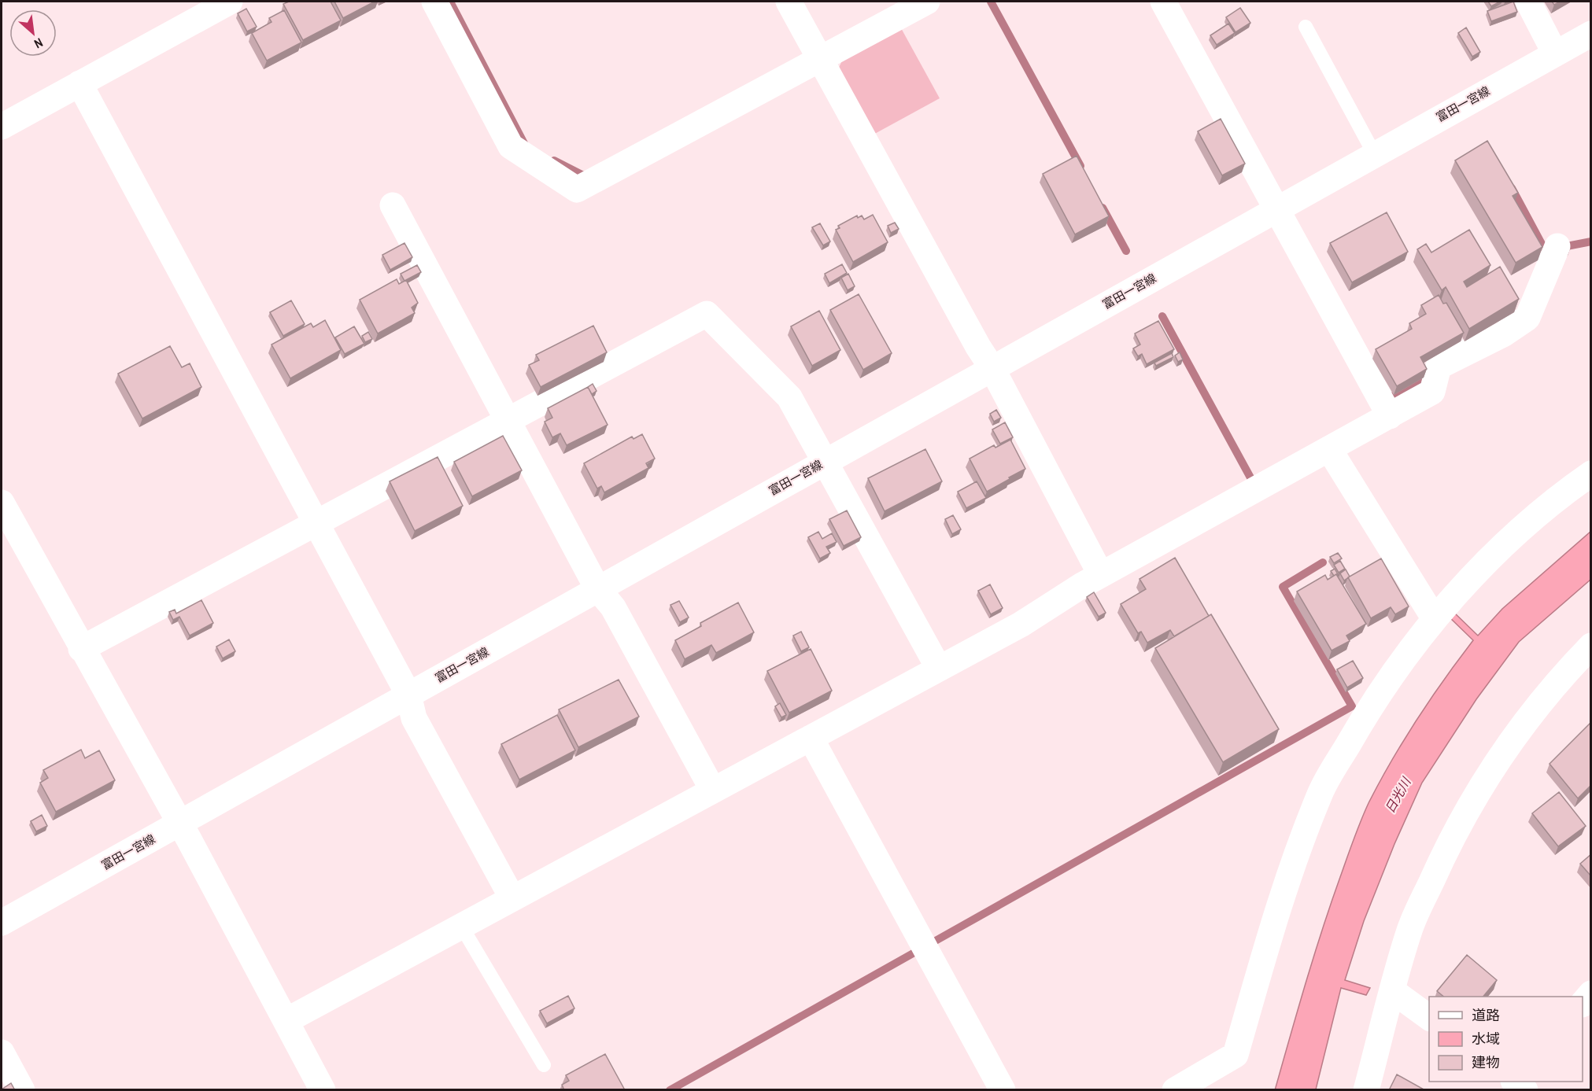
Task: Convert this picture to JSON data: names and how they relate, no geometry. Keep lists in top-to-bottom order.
{
  "streets": {
    "street": ["富田一宮線"]
  },
  "water": ["日光川"],
  "legend": ["道路", "水域", "建物"],
  "north": "bottom right"
}
